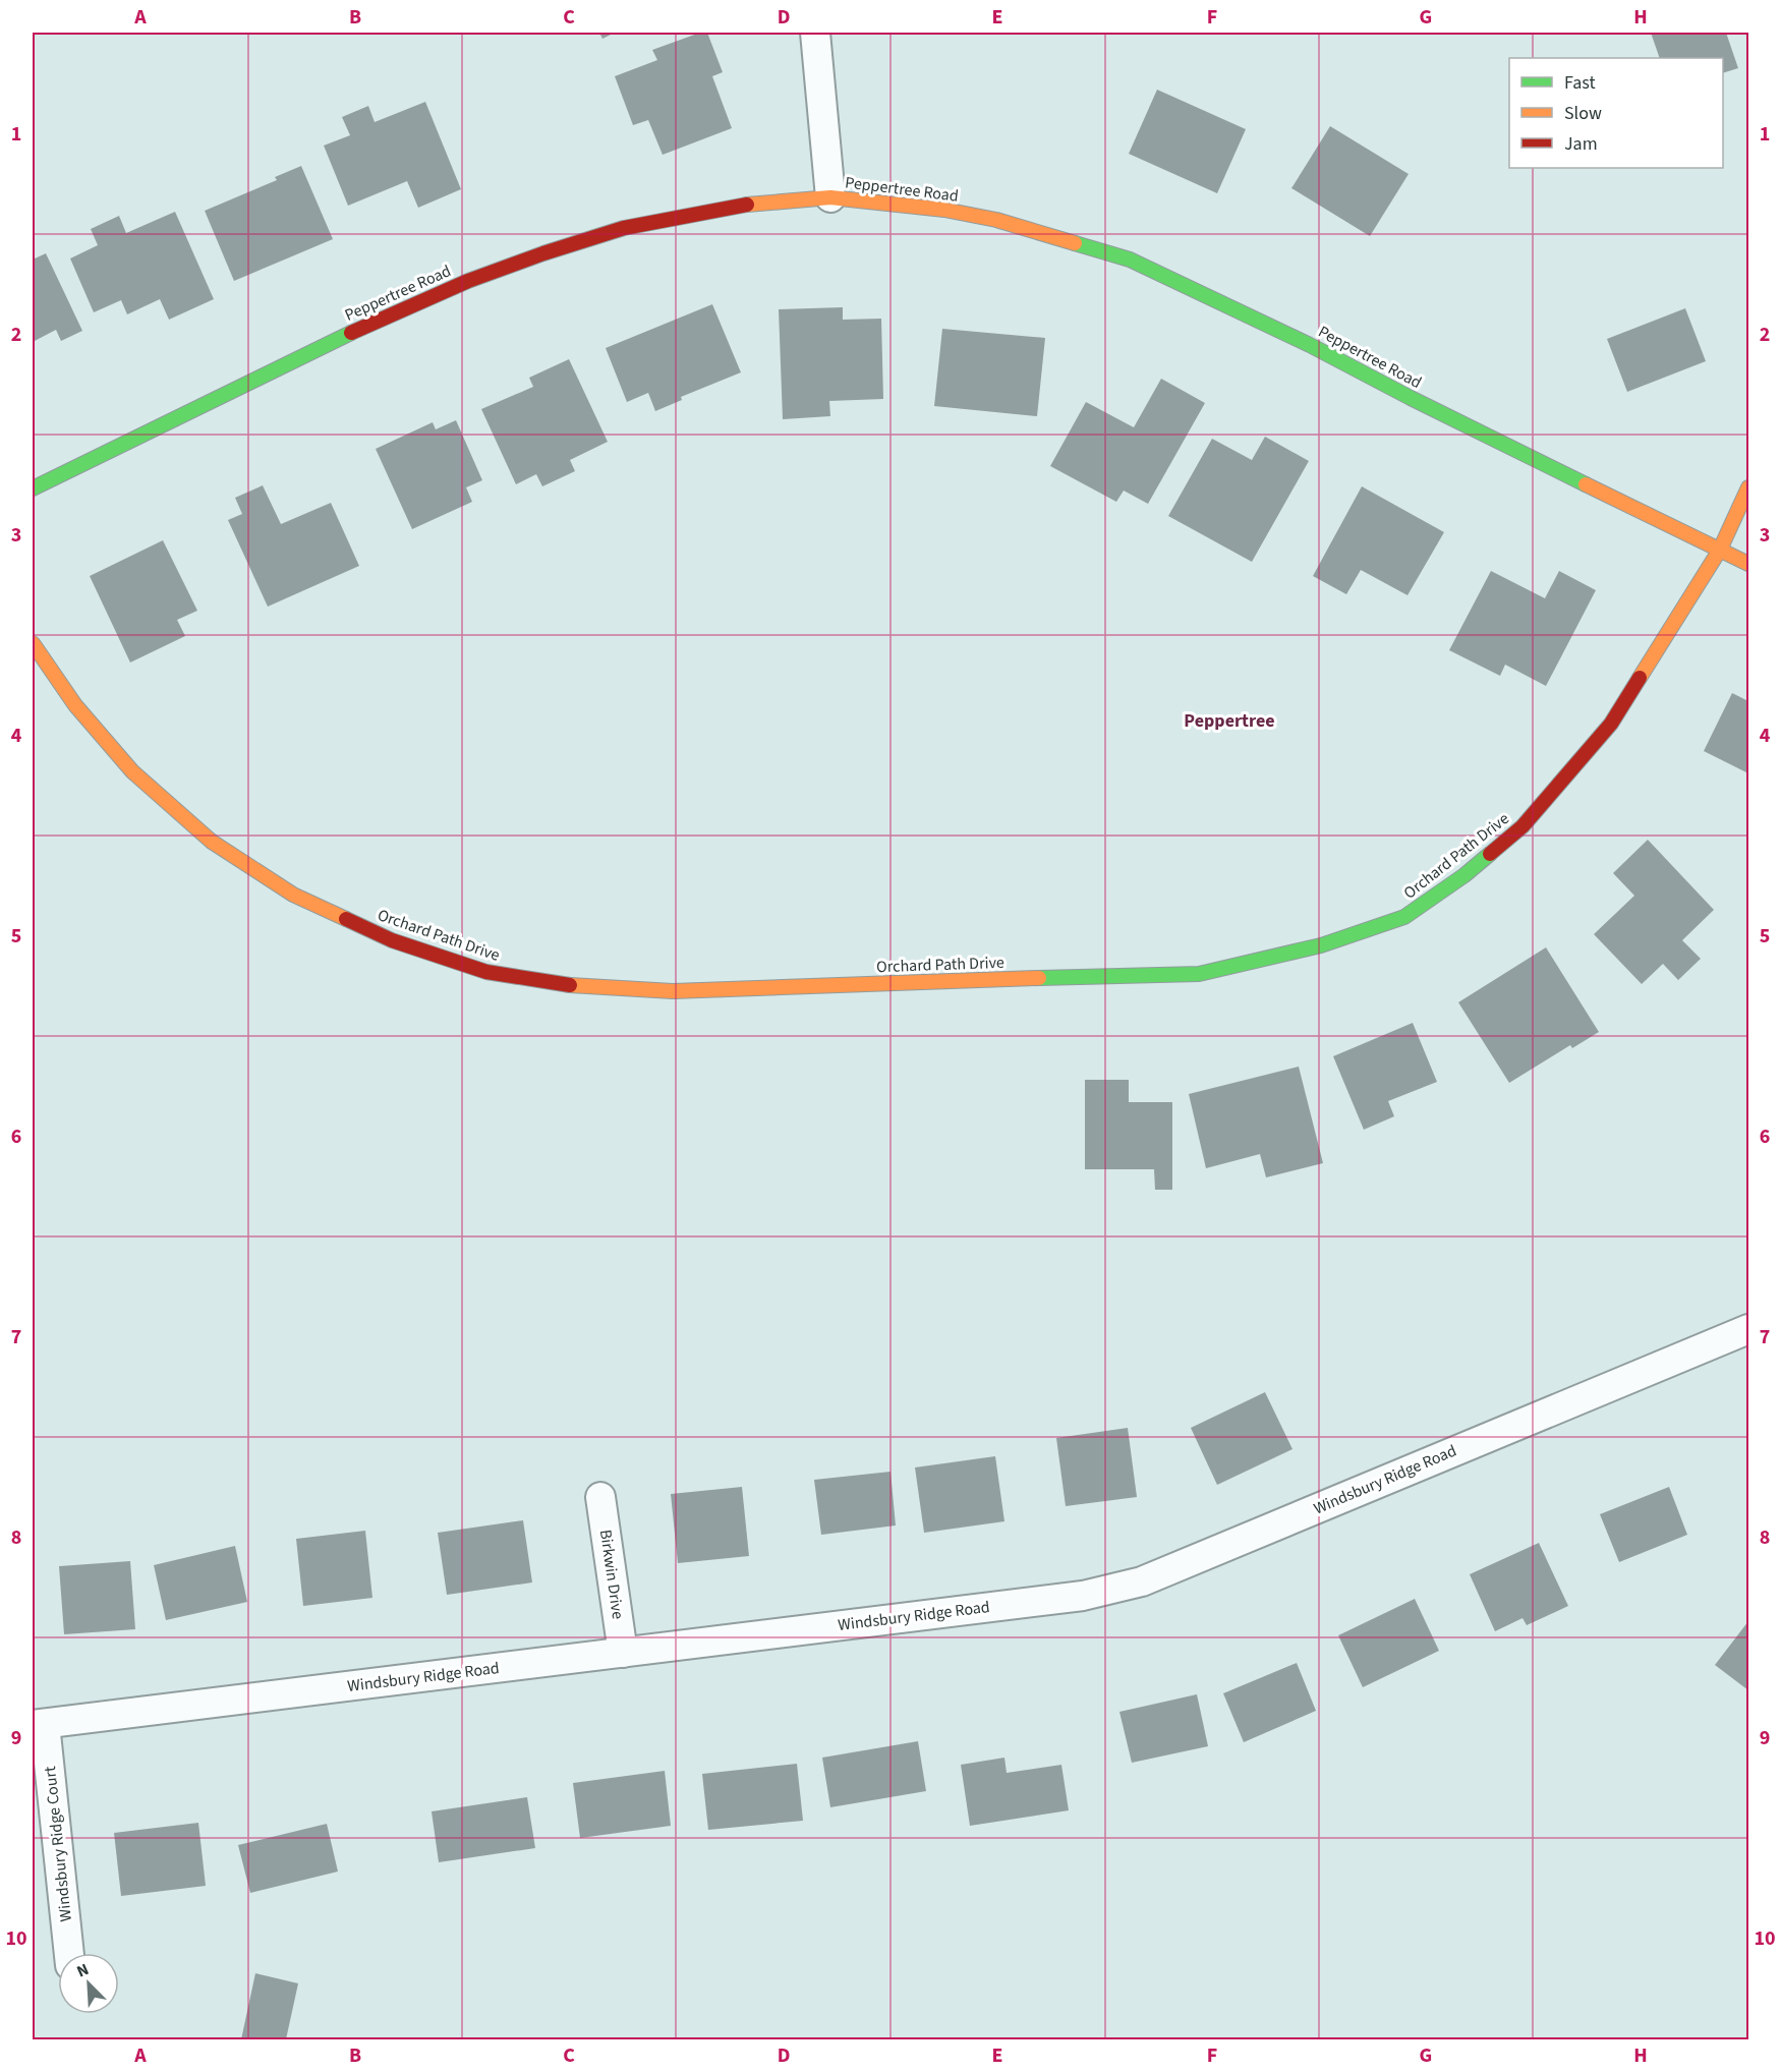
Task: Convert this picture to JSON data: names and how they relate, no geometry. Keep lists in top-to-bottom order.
{
  "streets": {
    "street": [
      "Peppertree Road",
      "Orchard Path Drive",
      "Windsbury Ridge Road",
      "Birkwin Drive",
      "Windsbury Ridge Court"
    ]
  },
  "crossings": [
    ["Peppertree Road", "Orchard Path Drive"],
    ["Windsbury Ridge Road", "Birkwin Drive"],
    ["Windsbury Ridge Road", "Windsbury Ridge Court"]
  ],
  "districts": ["Peppertree"],
  "legend": ["Fast", "Slow", "Jam"],
  "north": "top left",
  "grid": {
    "columns": [
      "A",
      "B",
      "C",
      "D",
      "E",
      "F",
      "G",
      "H"
    ],
    "rows": [
      "1",
      "2",
      "3",
      "4",
      "5",
      "6",
      "7",
      "8",
      "9",
      "10"
    ]
  }
}
